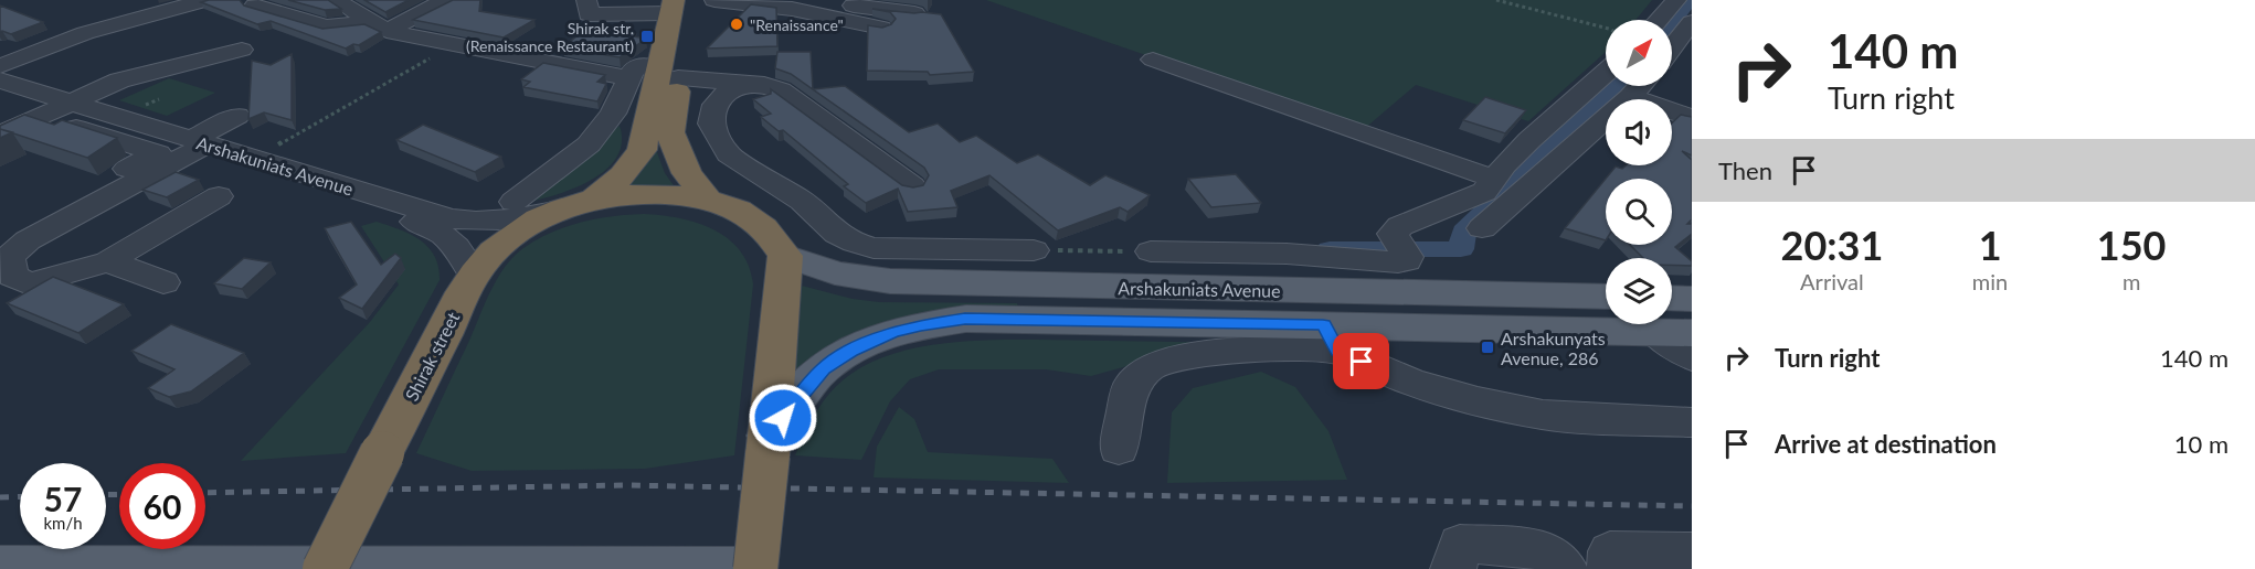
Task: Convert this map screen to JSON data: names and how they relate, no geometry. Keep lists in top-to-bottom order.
{
  "streets": {
    "highway": ["Shirak street"],
    "main road": ["Arshakuniats Avenue"]
  },
  "crossings": [
    ["Arshakuniats Avenue", "Shirak street"]
  ],
  "places": {
    "other": ["\"Renaissance\""],
    "transit": ["Shirak str. (Renaissance Restaurant)", "Arshakunyats Avenue, 286"]
  },
  "north": "top right",
  "page": {
    "turn": ["140 m", "Turn right"],
    "then": "Then",
    "eta": [
      "20:31",
      "Arrival",
      "1",
      "min",
      "150",
      "m"
    ],
    "list": [
      {
        "name": "Turn right",
        "value": "140 m"
      },
      {
        "name": "Arrive at destination",
        "value": "10 m"
      }
    ],
    "speed": "57 km/h",
    "limit": "60"
  }
}
